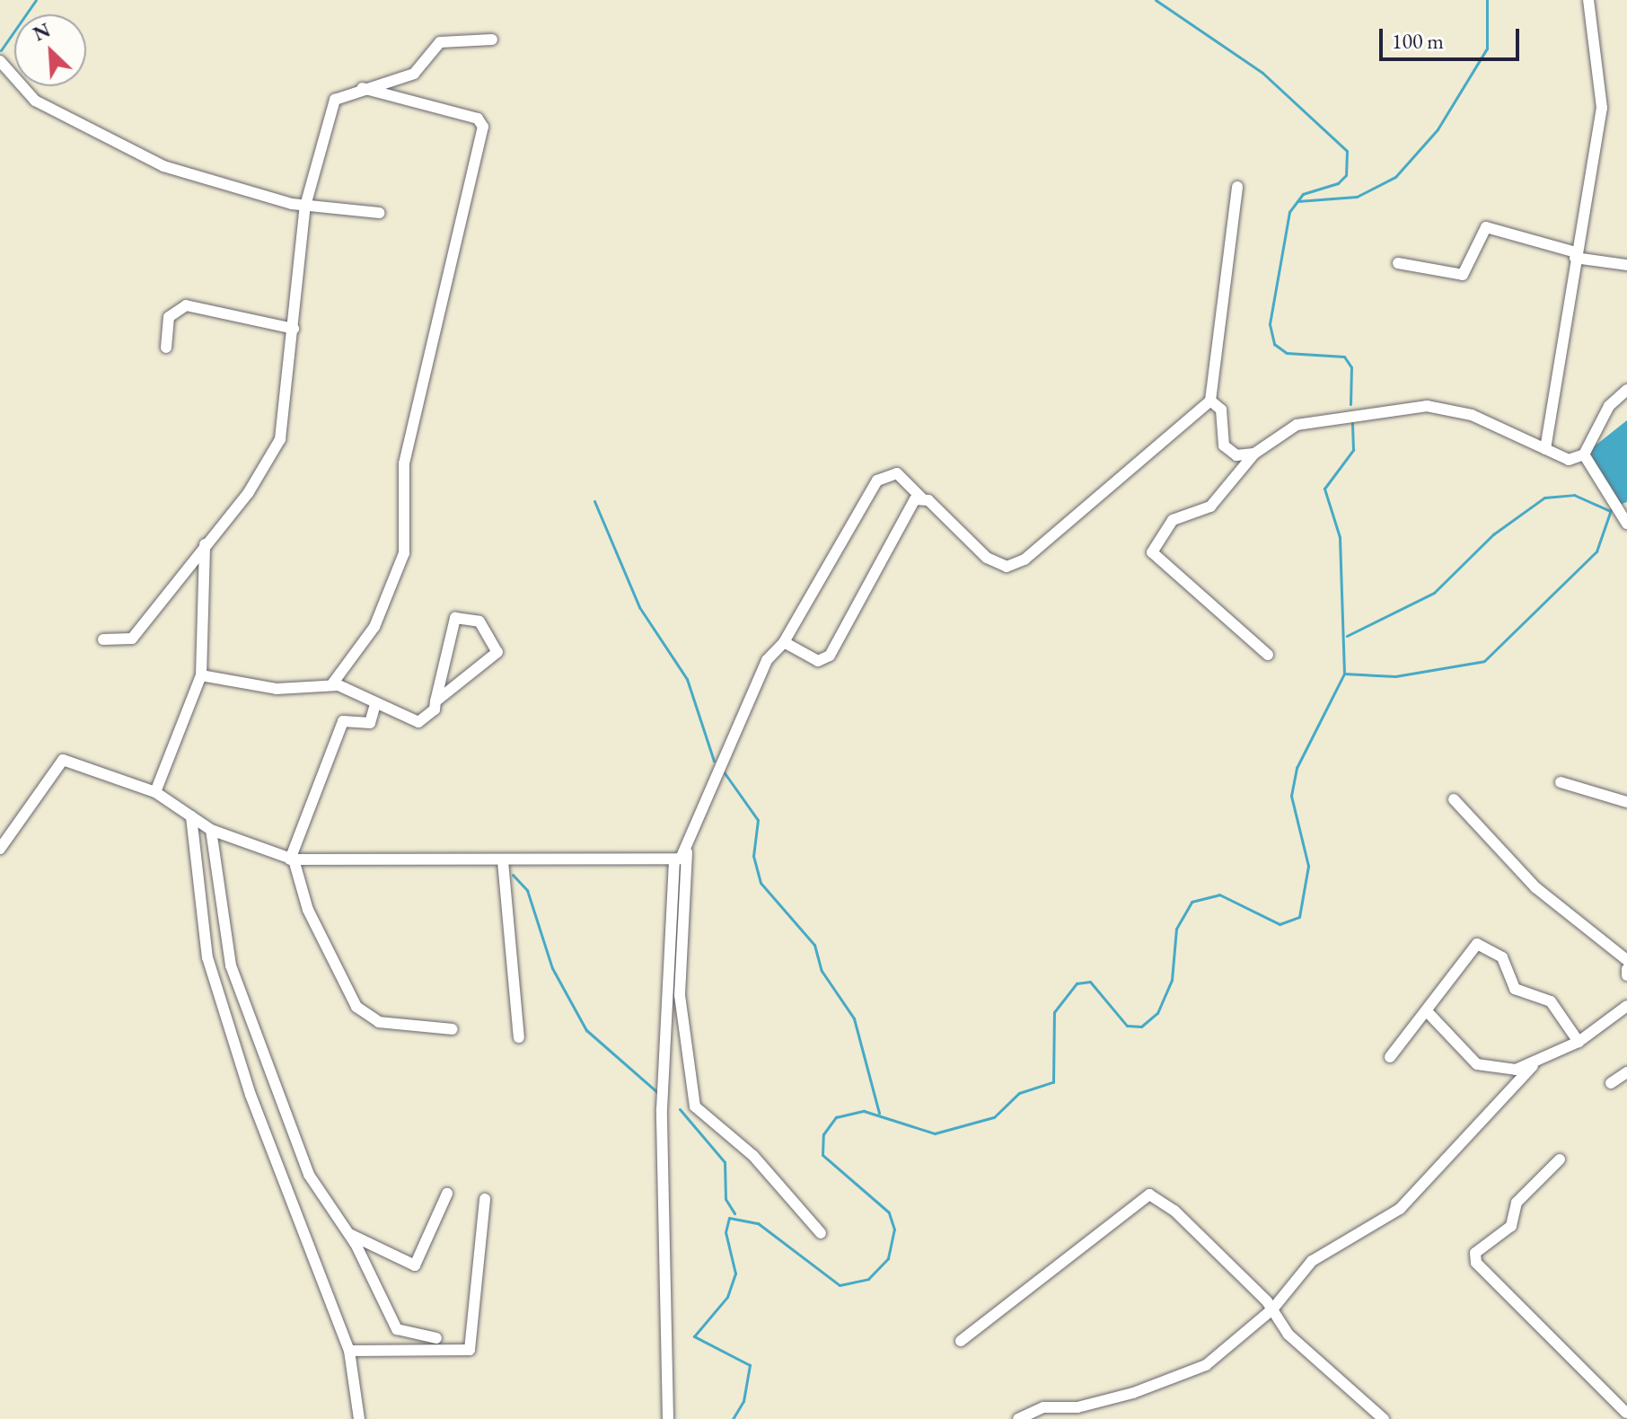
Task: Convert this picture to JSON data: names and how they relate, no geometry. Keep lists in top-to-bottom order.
{
  "scale_bar": "100 m",
  "north": "top left"
}
